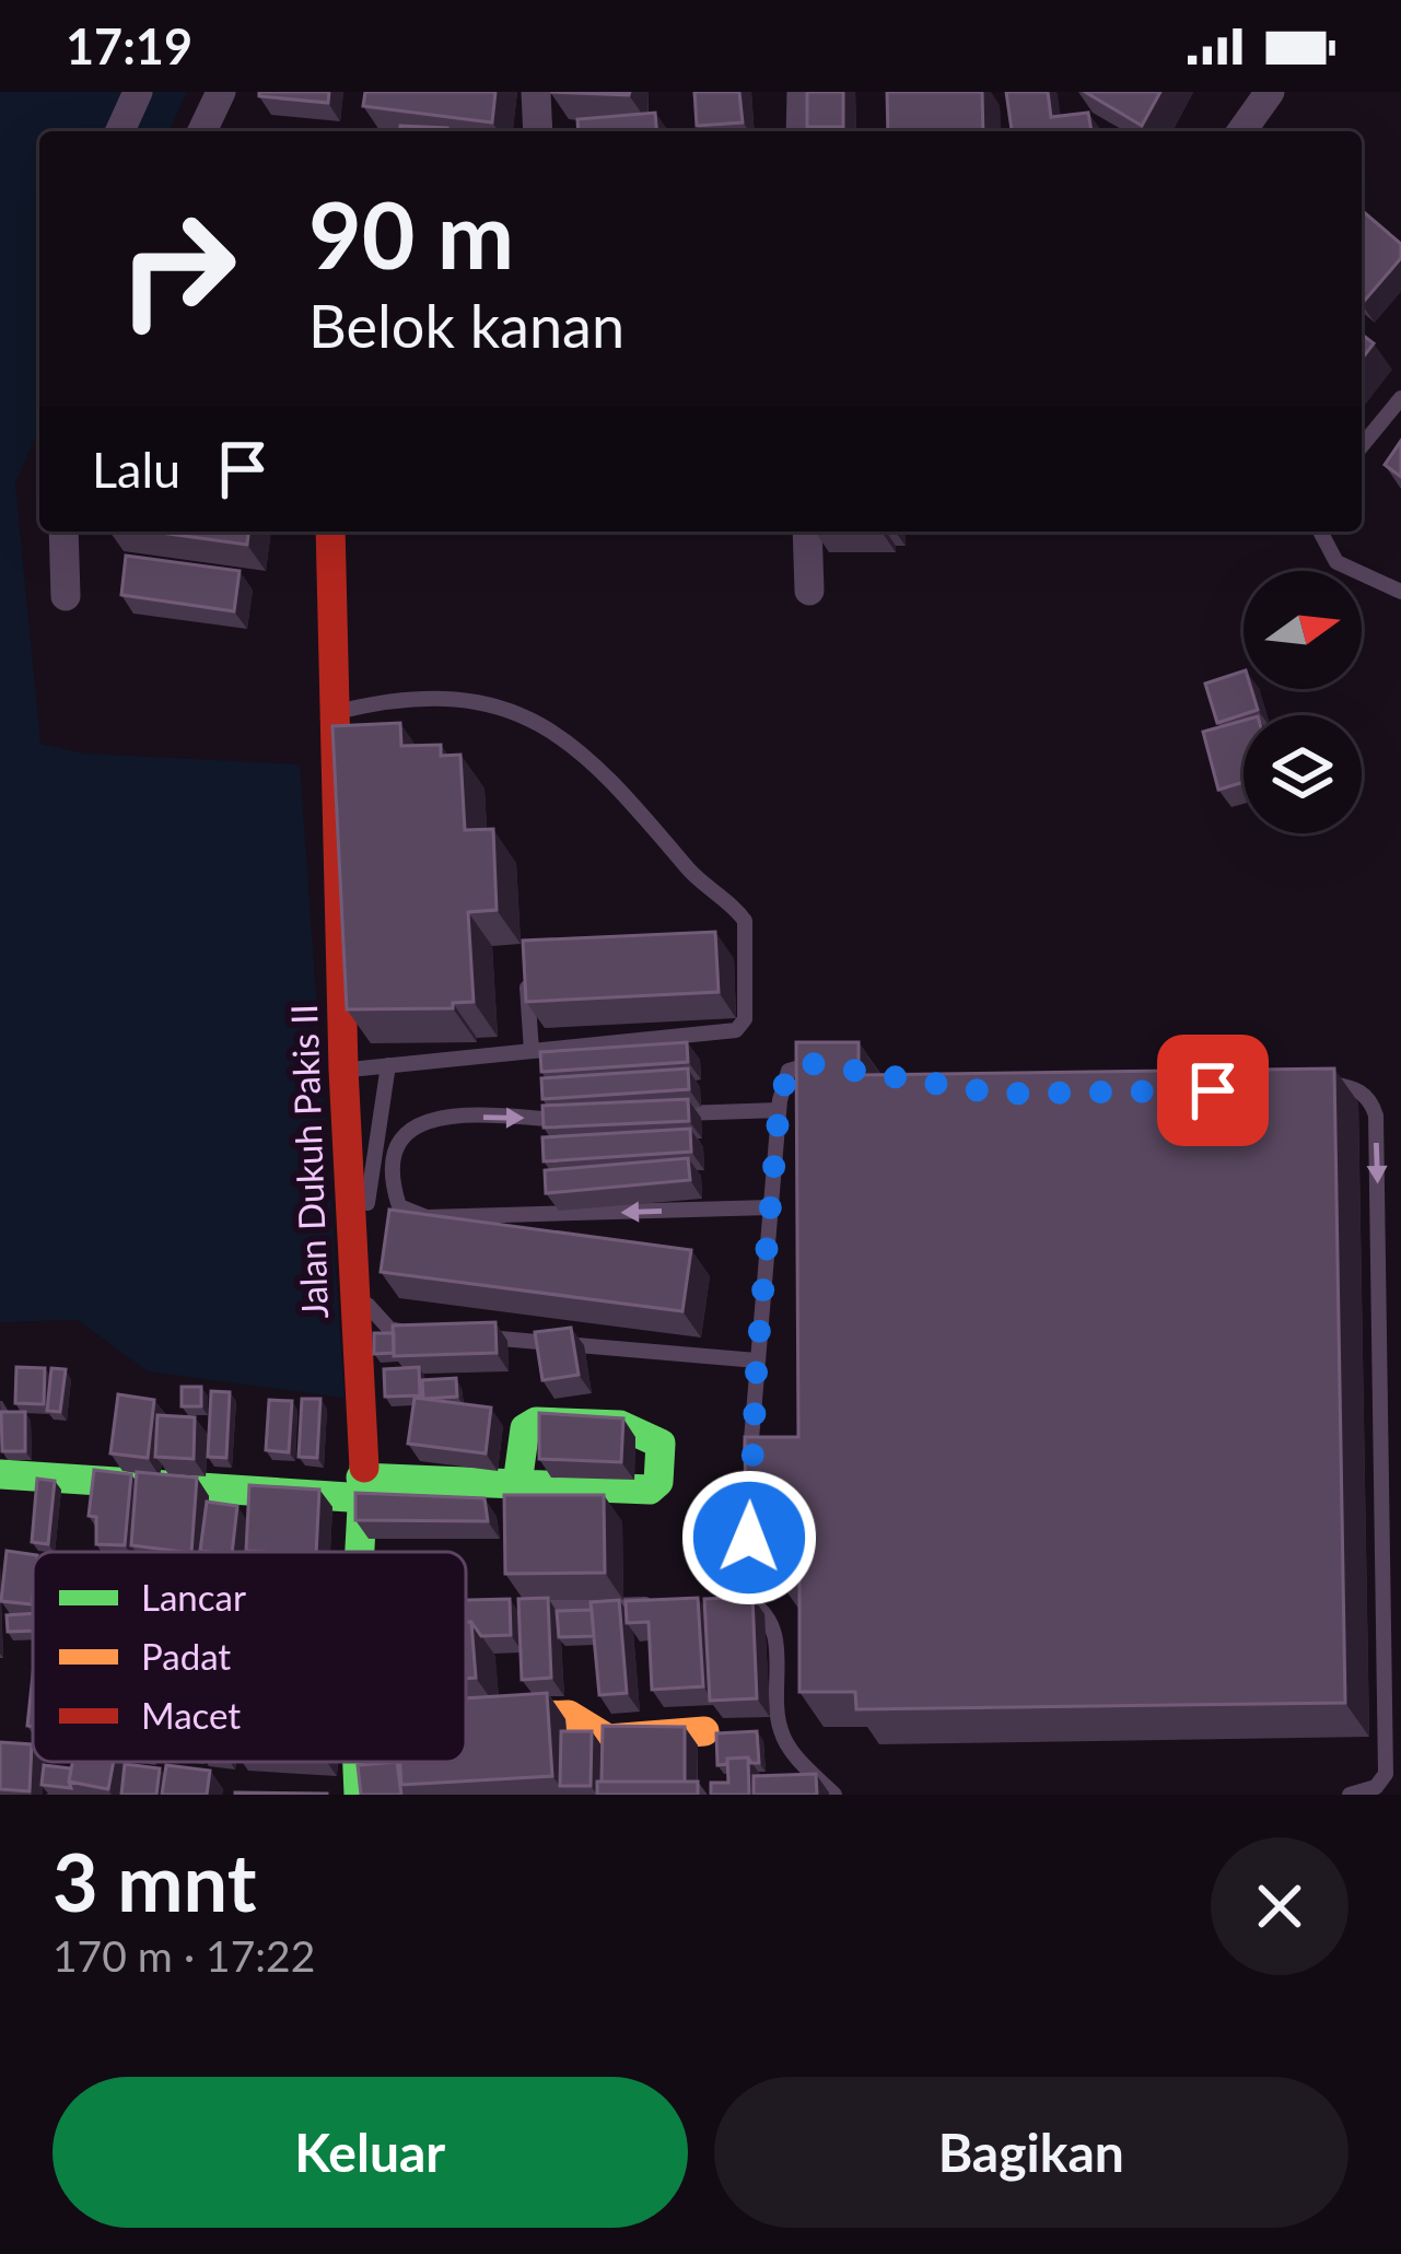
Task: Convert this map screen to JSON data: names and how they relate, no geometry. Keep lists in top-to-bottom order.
{
  "streets": {
    "street": ["Jalan Dukuh Pakis II"]
  },
  "legend": ["Lancar", "Padat", "Macet"],
  "north": "right",
  "page": {
    "status": "17:19",
    "turn": ["90 m", "Belok kanan"],
    "then": "Lalu",
    "heading": ["3 mnt", "170 m · 17:22"],
    "buttons": ["Keluar", "Bagikan"]
  }
}
